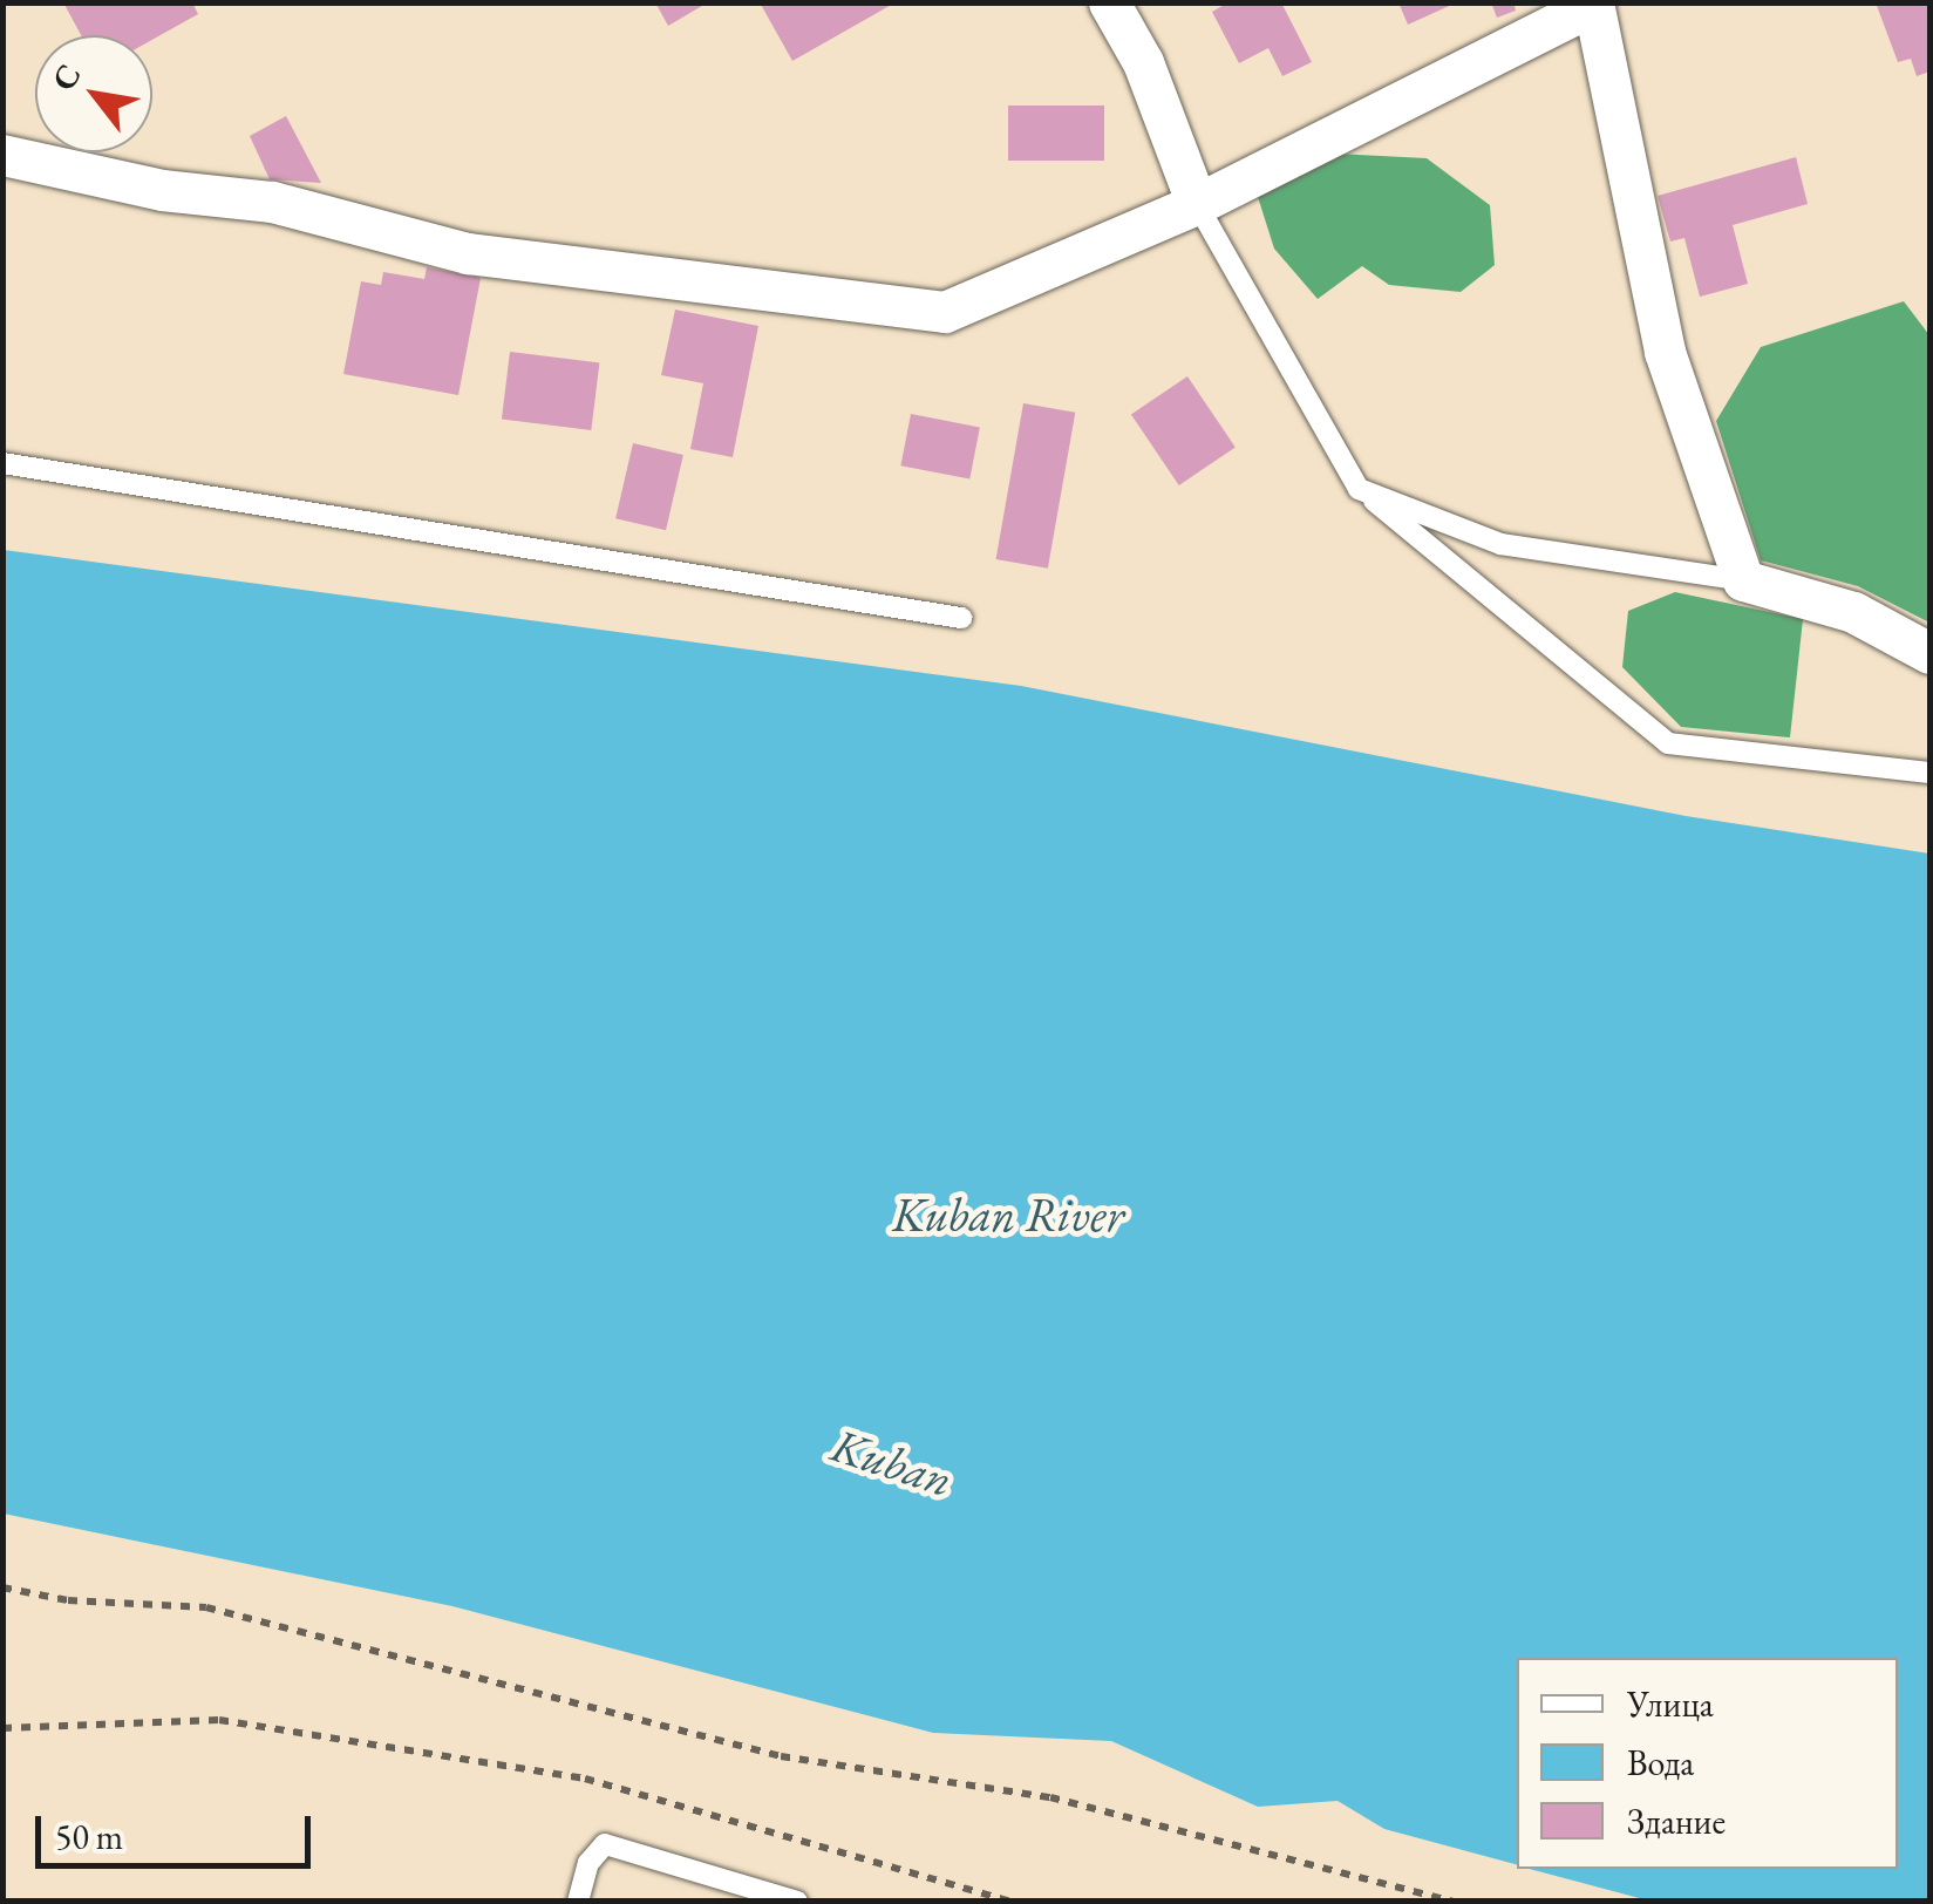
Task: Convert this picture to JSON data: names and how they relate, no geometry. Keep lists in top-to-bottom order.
{
  "water": ["Kuban River", "Kuban"],
  "legend": ["Улица", "Вода", "Здание"],
  "scale_bar": "50 m",
  "north": "top left"
}
